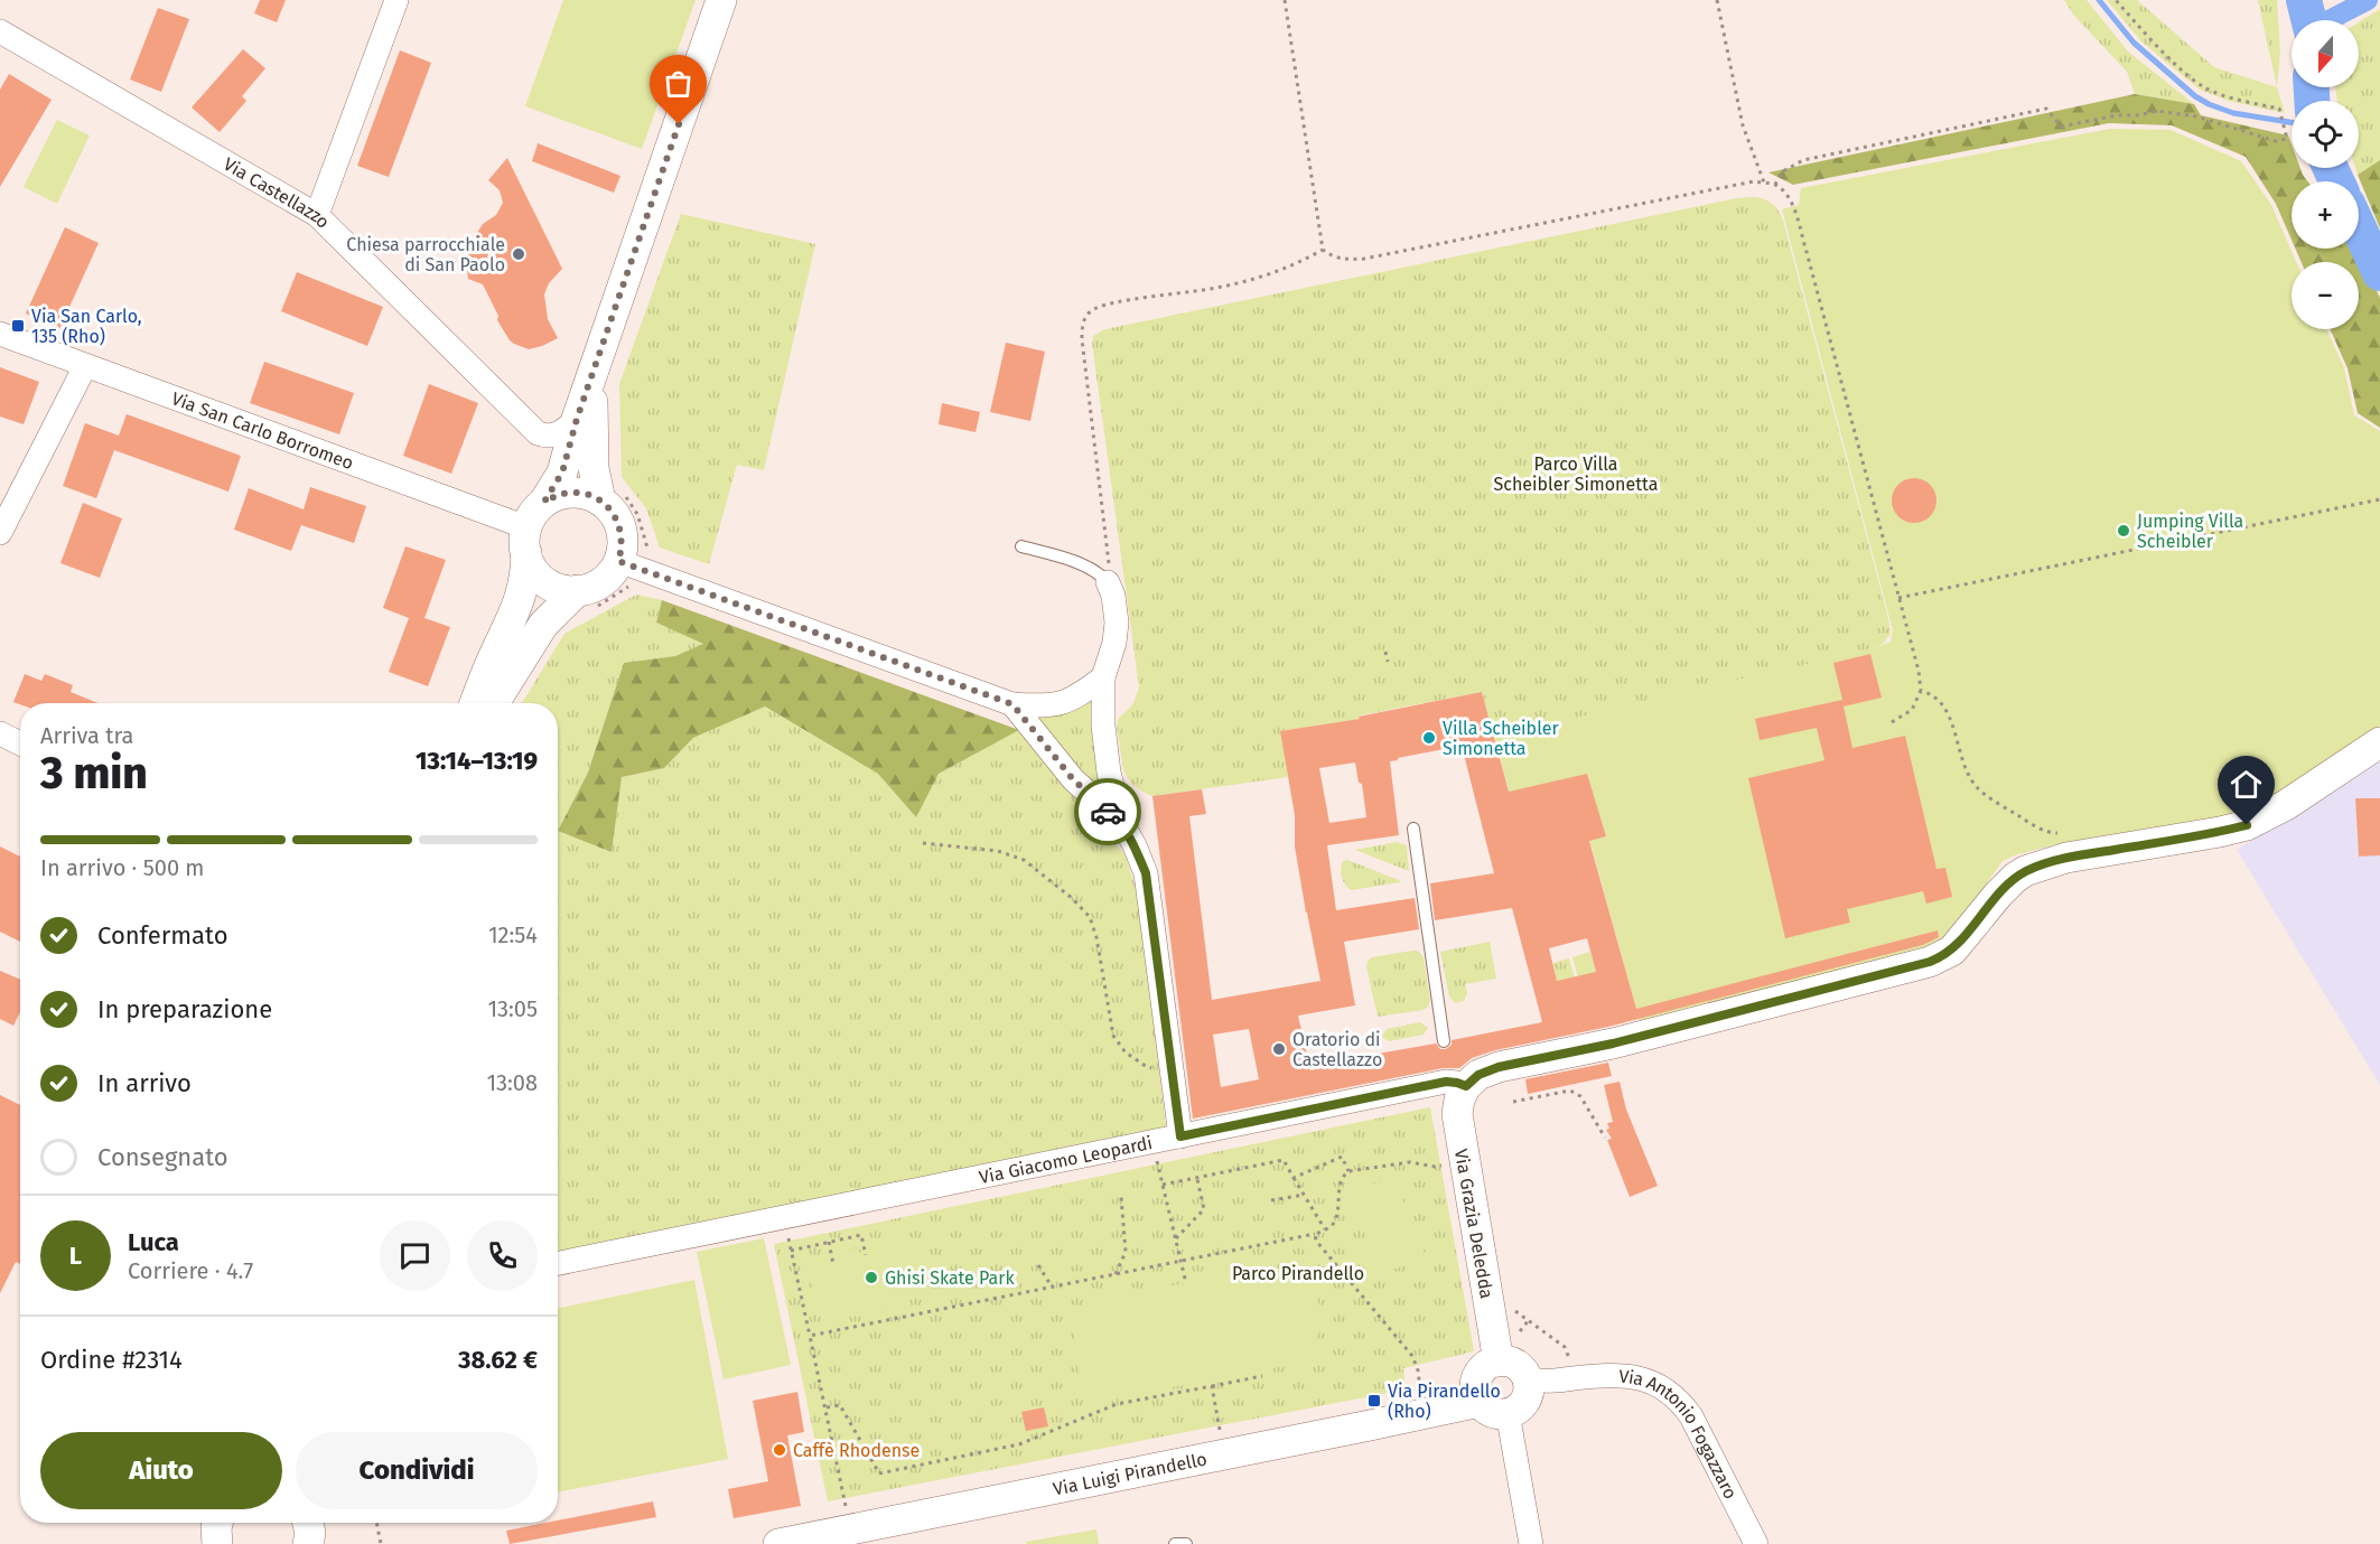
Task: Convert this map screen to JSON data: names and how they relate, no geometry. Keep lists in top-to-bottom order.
{
  "streets": {
    "street": [
      "Via Castellazzo",
      "Via San Carlo Borromeo",
      "Via Giacomo Leopardi",
      "Via Grazia Deledda",
      "Via Antonio Fogazzaro",
      "Via Luigi Pirandello"
    ]
  },
  "crossings": [
    ["Via Giacomo Leopardi", "Via Grazia Deledda"]
  ],
  "parks": ["Parco Villa Scheibler Simonetta", "Parco Pirandello"],
  "places": {
    "other": [
      "Chiesa parrocchiale di San Paolo",
      "Jumping Villa Scheibler",
      "Villa Scheibler Simonetta",
      "Oratorio di Castellazzo",
      "Ghisi Skate Park",
      "Caffè Rhodense"
    ],
    "transit": ["Via San Carlo, 135 (Rho)", "Via Pirandello (Rho)"]
  },
  "north": "bottom",
  "page": {
    "map_buttons": ["+", "−"],
    "heading": ["3 min", "Arriva tra", "13:14–13:19"],
    "panel": [
      "Luca",
      "Corriere · 4.7",
      "Ordine #2314",
      "38.62 €"
    ],
    "bar": "In arrivo · 500 m",
    "list": [
      ["Confermato", "12:54"],
      ["In preparazione", "13:05"],
      ["In arrivo", "13:08"],
      "Consegnato"
    ],
    "round": "L",
    "buttons": ["Aiuto", "Condividi"]
  }
}
